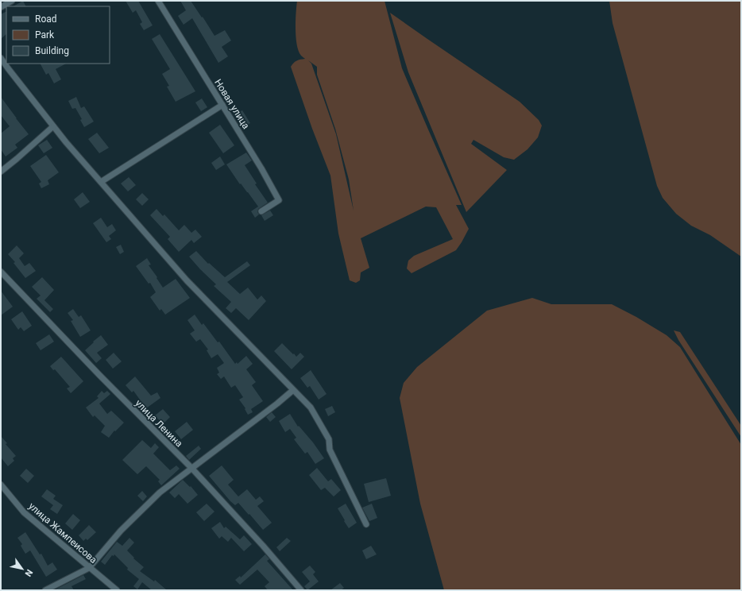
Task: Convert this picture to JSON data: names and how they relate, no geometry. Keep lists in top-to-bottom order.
{
  "streets": {
    "street": ["Новая улица", "улица Ленина", "улица Жампеисова"]
  },
  "legend": ["Road", "Park", "Building"],
  "north": "bottom right"
}
